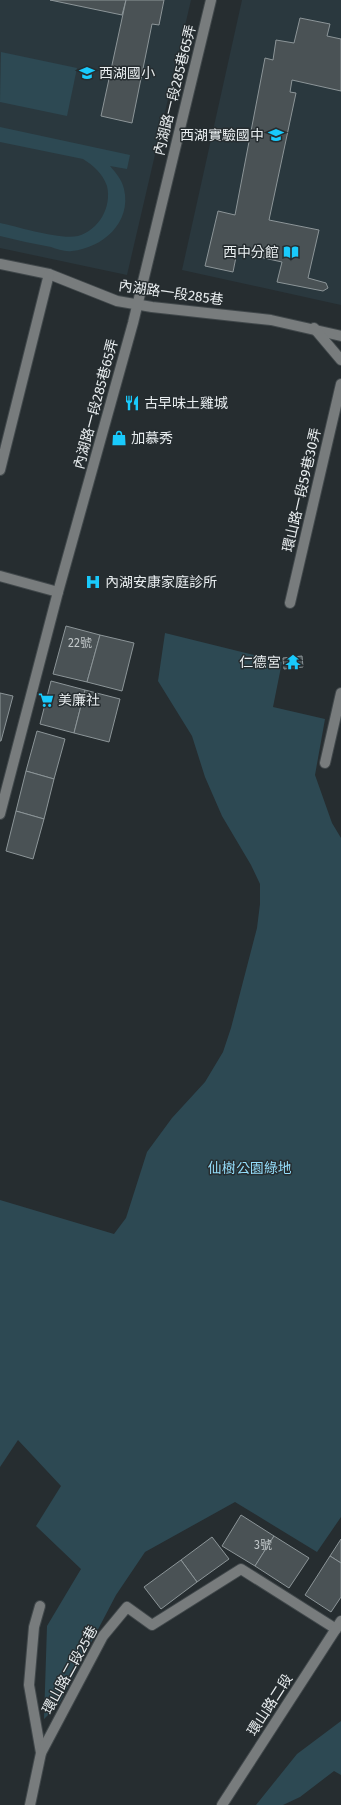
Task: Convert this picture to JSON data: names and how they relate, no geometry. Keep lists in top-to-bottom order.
{
  "streets": {
    "street": [
      "內湖路一段285巷65弄",
      "內湖路一段285巷",
      "環山路一段59巷30弄",
      "環山路二段25巷",
      "環山路二段"
    ]
  },
  "crossings": [
    ["內湖路一段285巷65弄", "內湖路一段285巷"],
    ["環山路二段25巷", "環山路二段"]
  ],
  "parks": ["仙樹公園綠地"],
  "places": {
    "school or university": ["西湖國小", "西湖實驗國中"],
    "library": ["西中分館"],
    "restaurant": ["古早味土雞城"],
    "shop": ["加慕秀"],
    "hospital": ["內湖安康家庭診所"],
    "temple": ["仁德宮"],
    "supermarket": ["美廉社"]
  },
  "house_numbers": ["22號", "3號"]
}
